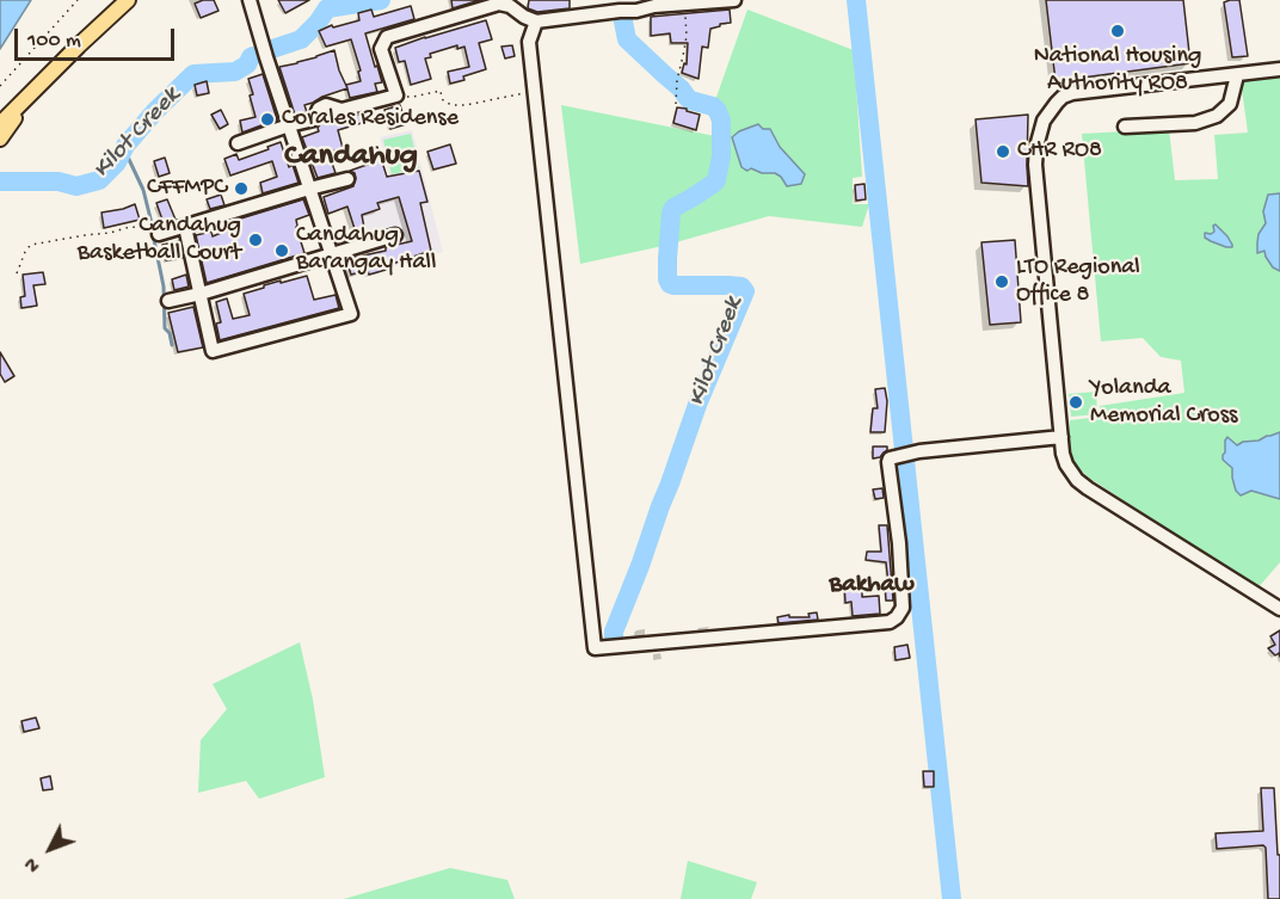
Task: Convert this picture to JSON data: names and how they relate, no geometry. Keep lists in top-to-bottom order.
{
  "districts": ["Candahug", "Bakhaw"],
  "water": ["Kilot Creek"],
  "places": [
    "National Housing Authority RO8",
    "Corales Residense",
    "CHR RO8",
    "CFFMPC",
    "Candahug Basketball Court",
    "Candahug Barangay Hall",
    "LTO Regional Office 8",
    "Yolanda Memorial Cross"
  ],
  "scale_bar": "100 m",
  "north": "bottom left"
}
